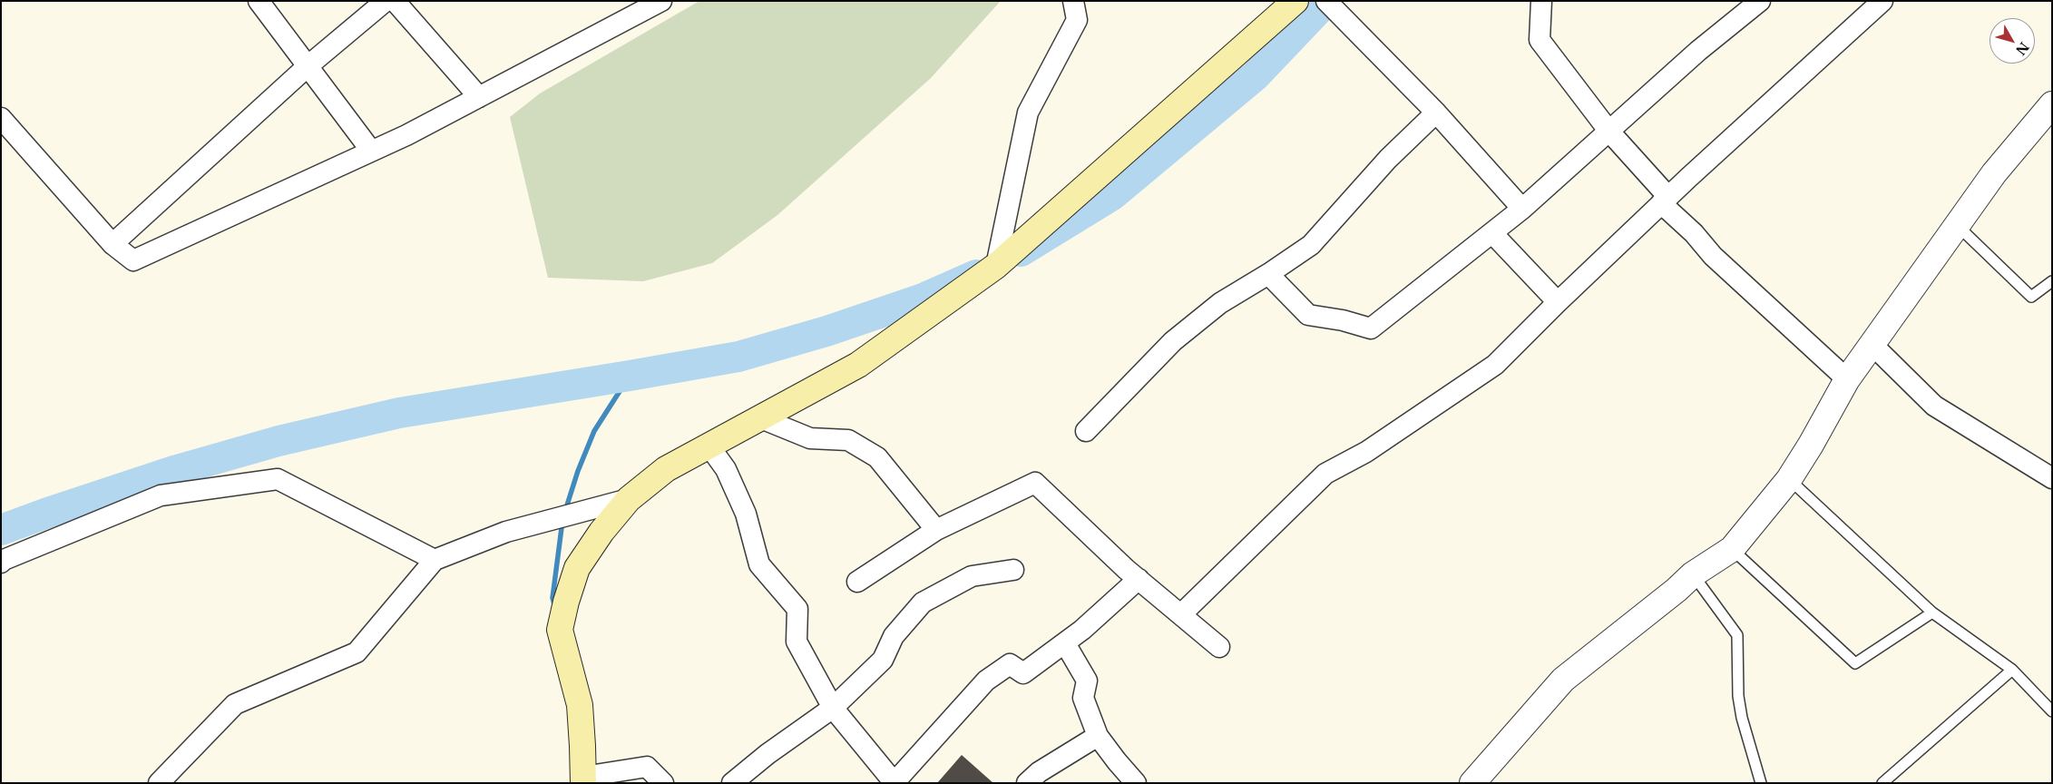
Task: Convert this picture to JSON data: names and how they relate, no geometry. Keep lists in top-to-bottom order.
{
  "north": "bottom right"
}
